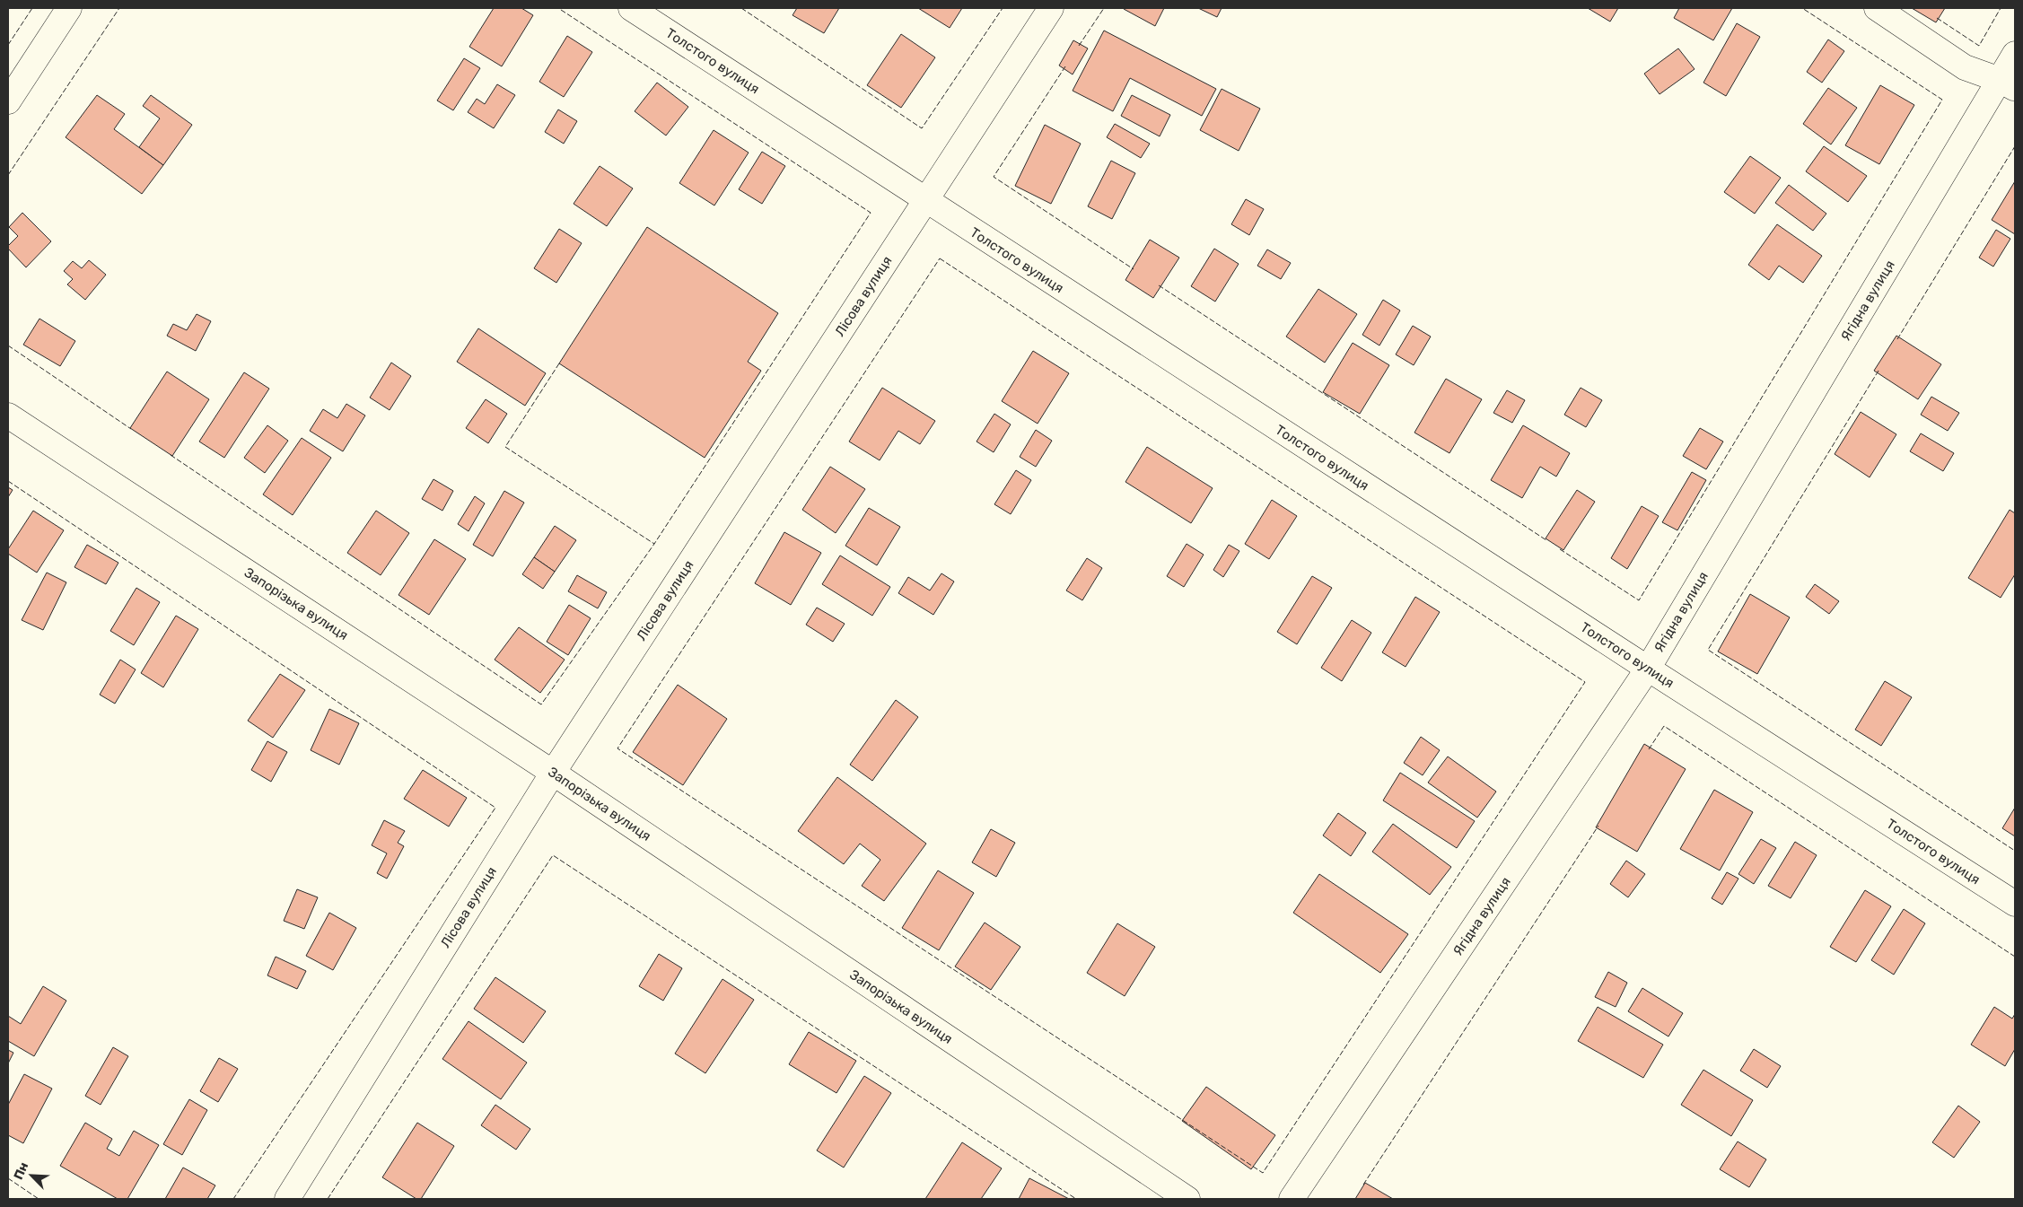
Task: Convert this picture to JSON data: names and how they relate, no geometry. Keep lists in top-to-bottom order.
{
  "streets": {
    "street": [
      "Толстого вулиця",
      "Лісова вулиця",
      "Ягідна вулиця",
      "Запорізька вулиця"
    ]
  },
  "crossings": [
    ["Толстого вулиця", "Лісова вулиця"],
    ["Толстого вулиця", "Ягідна вулиця"],
    ["Лісова вулиця", "Запорізька вулиця"]
  ],
  "north": "top left"
}
